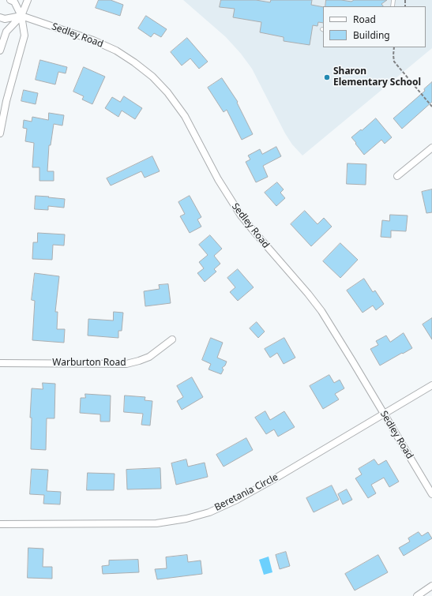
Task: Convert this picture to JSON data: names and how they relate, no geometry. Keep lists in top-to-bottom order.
{
  "streets": {
    "street": ["Sedley Road", "Warburton Road", "Beretania Circle"]
  },
  "crossings": [
    ["Sedley Road", "Beretania Circle"]
  ],
  "places": ["Sharon Elementary School"],
  "legend": ["Road", "Building"]
}
